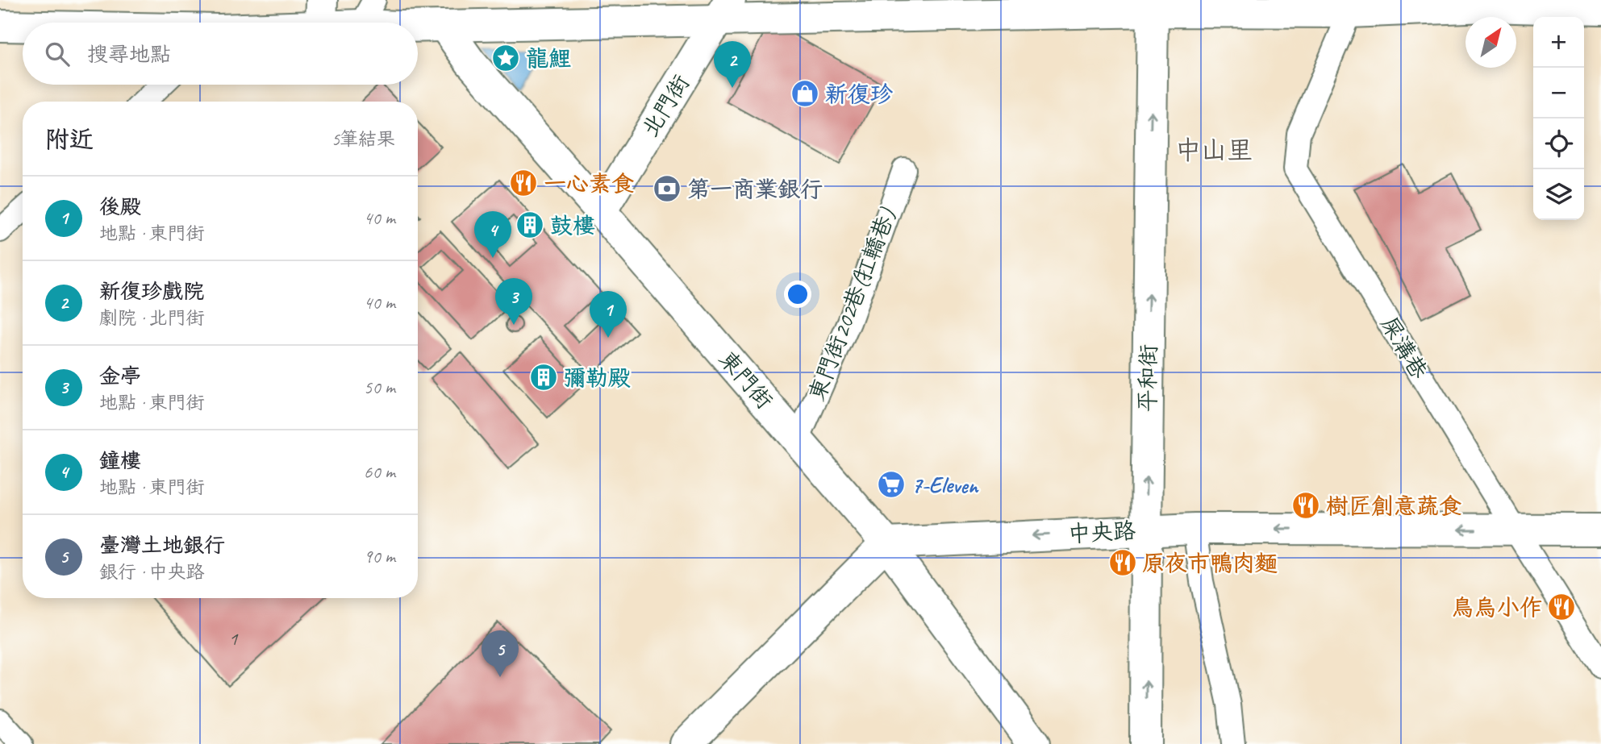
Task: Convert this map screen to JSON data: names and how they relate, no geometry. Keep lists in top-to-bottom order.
{
  "streets": {
    "street": [
      "北門街",
      "平和街",
      "東門街",
      "中央路"
    ],
    "lane": ["東門街202巷(扛轎巷)", "屎溝巷"]
  },
  "crossings": [
    ["北門街", "東門街"],
    ["東門街202巷(扛轎巷)", "東門街"],
    ["屎溝巷", "中央路"],
    ["平和街", "中央路"],
    ["東門街", "中央路"]
  ],
  "one_way": ["平和街", "中央路"],
  "districts": ["中山里"],
  "places": {
    "place": ["龍鯉"],
    "shop": ["新復珍"],
    "restaurant": [
      "一心素食",
      "樹匠創意蔬食",
      "原夜市鴨肉麵",
      "鳥烏小作"
    ],
    "bank": ["第一商業銀行"],
    "building": ["鼓樓", "彌勒殿"],
    "supermarket": ["7-Eleven"]
  },
  "house_numbers": ["1"],
  "north": "top right",
  "page": {
    "map_buttons": ["+", "−"],
    "search": "搜尋地點",
    "pins": [
      "2",
      "4",
      "3",
      "1",
      "5"
    ],
    "heading": ["附近", "5筆結果"],
    "list": [
      {
        "mark": "1",
        "name": "後殿",
        "note": "地點 · 東門街",
        "value": "40 m"
      },
      {
        "mark": "2",
        "name": "新復珍戲院",
        "note": "劇院 · 北門街",
        "value": "40 m"
      },
      {
        "mark": "3",
        "name": "金亭",
        "note": "地點 · 東門街",
        "value": "50 m"
      },
      {
        "mark": "4",
        "name": "鐘樓",
        "note": "地點 · 東門街",
        "value": "60 m"
      },
      {
        "mark": "5",
        "name": "臺灣土地銀行",
        "note": "銀行 · 中央路",
        "value": "90 m"
      }
    ]
  }
}
